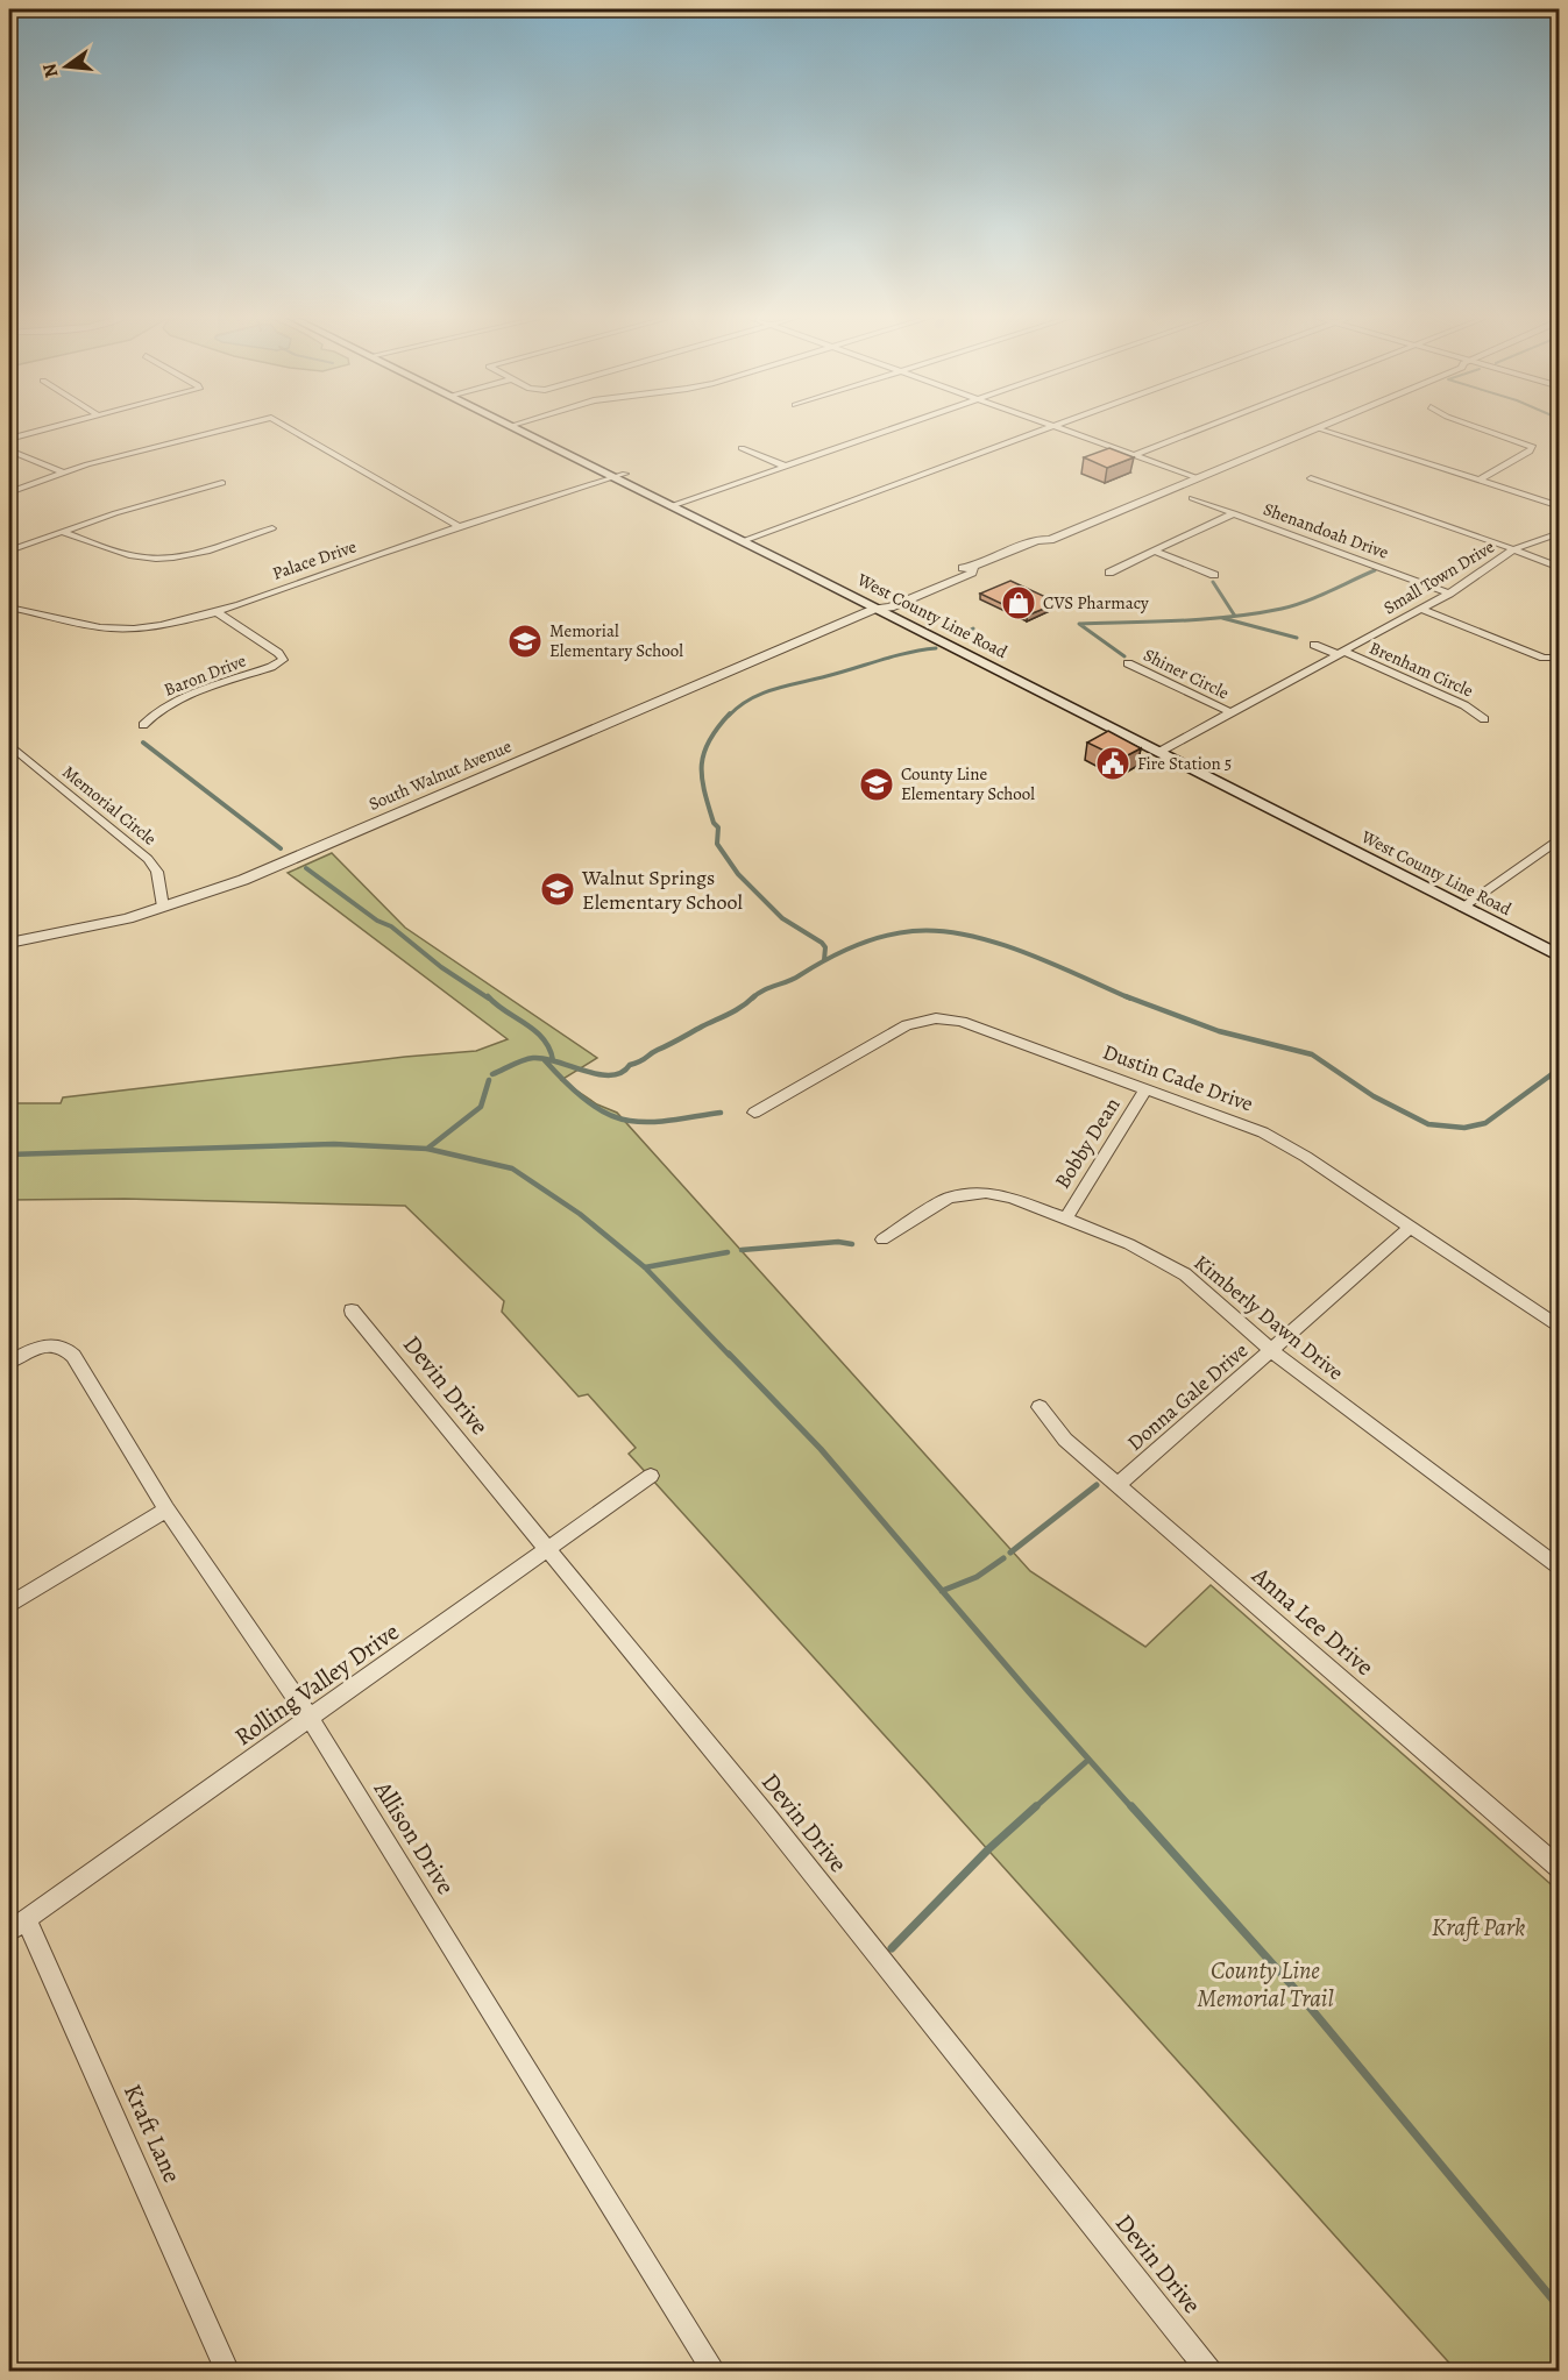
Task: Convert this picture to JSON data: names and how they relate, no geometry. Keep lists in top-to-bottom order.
{
  "streets": {
    "main road": ["West County Line Road"],
    "street": [
      "Shenandoah Drive",
      "Palace Drive",
      "Small Town Drive",
      "Brenham Circle",
      "Shiner Circle",
      "Baron Drive",
      "South Walnut Avenue",
      "Memorial Circle",
      "Dustin Cade Drive",
      "Bobby Dean",
      "Kimberly Dawn Drive",
      "Devin Drive",
      "Donna Gale Drive",
      "Anna Lee Drive",
      "Rolling Valley Drive",
      "Allison Drive",
      "Kraft Lane"
    ]
  },
  "crossings": [
    ["Shenandoah Drive", "Small Town Drive"],
    ["Palace Drive", "West County Line Road"],
    ["Palace Drive", "Baron Drive"],
    ["Small Town Drive", "West County Line Road"],
    ["Small Town Drive", "Brenham Circle"],
    ["Small Town Drive", "Shiner Circle"],
    ["West County Line Road", "South Walnut Avenue"],
    ["South Walnut Avenue", "Memorial Circle"],
    ["Dustin Cade Drive", "Bobby Dean"],
    ["Dustin Cade Drive", "Donna Gale Drive"],
    ["Bobby Dean", "Kimberly Dawn Drive"],
    ["Kimberly Dawn Drive", "Donna Gale Drive"],
    ["Devin Drive", "Rolling Valley Drive"],
    ["Donna Gale Drive", "Anna Lee Drive"],
    ["Rolling Valley Drive", "Allison Drive"],
    ["Rolling Valley Drive", "Kraft Lane"]
  ],
  "parks": ["Kraft Park", "County Line Memorial Trail"],
  "places": {
    "shop": ["CVS Pharmacy"],
    "school or university": ["Memorial Elementary School", "County Line Elementary School", "Walnut Springs Elementary School"],
    "public building": ["Fire Station 5"]
  },
  "north": "left"
}
